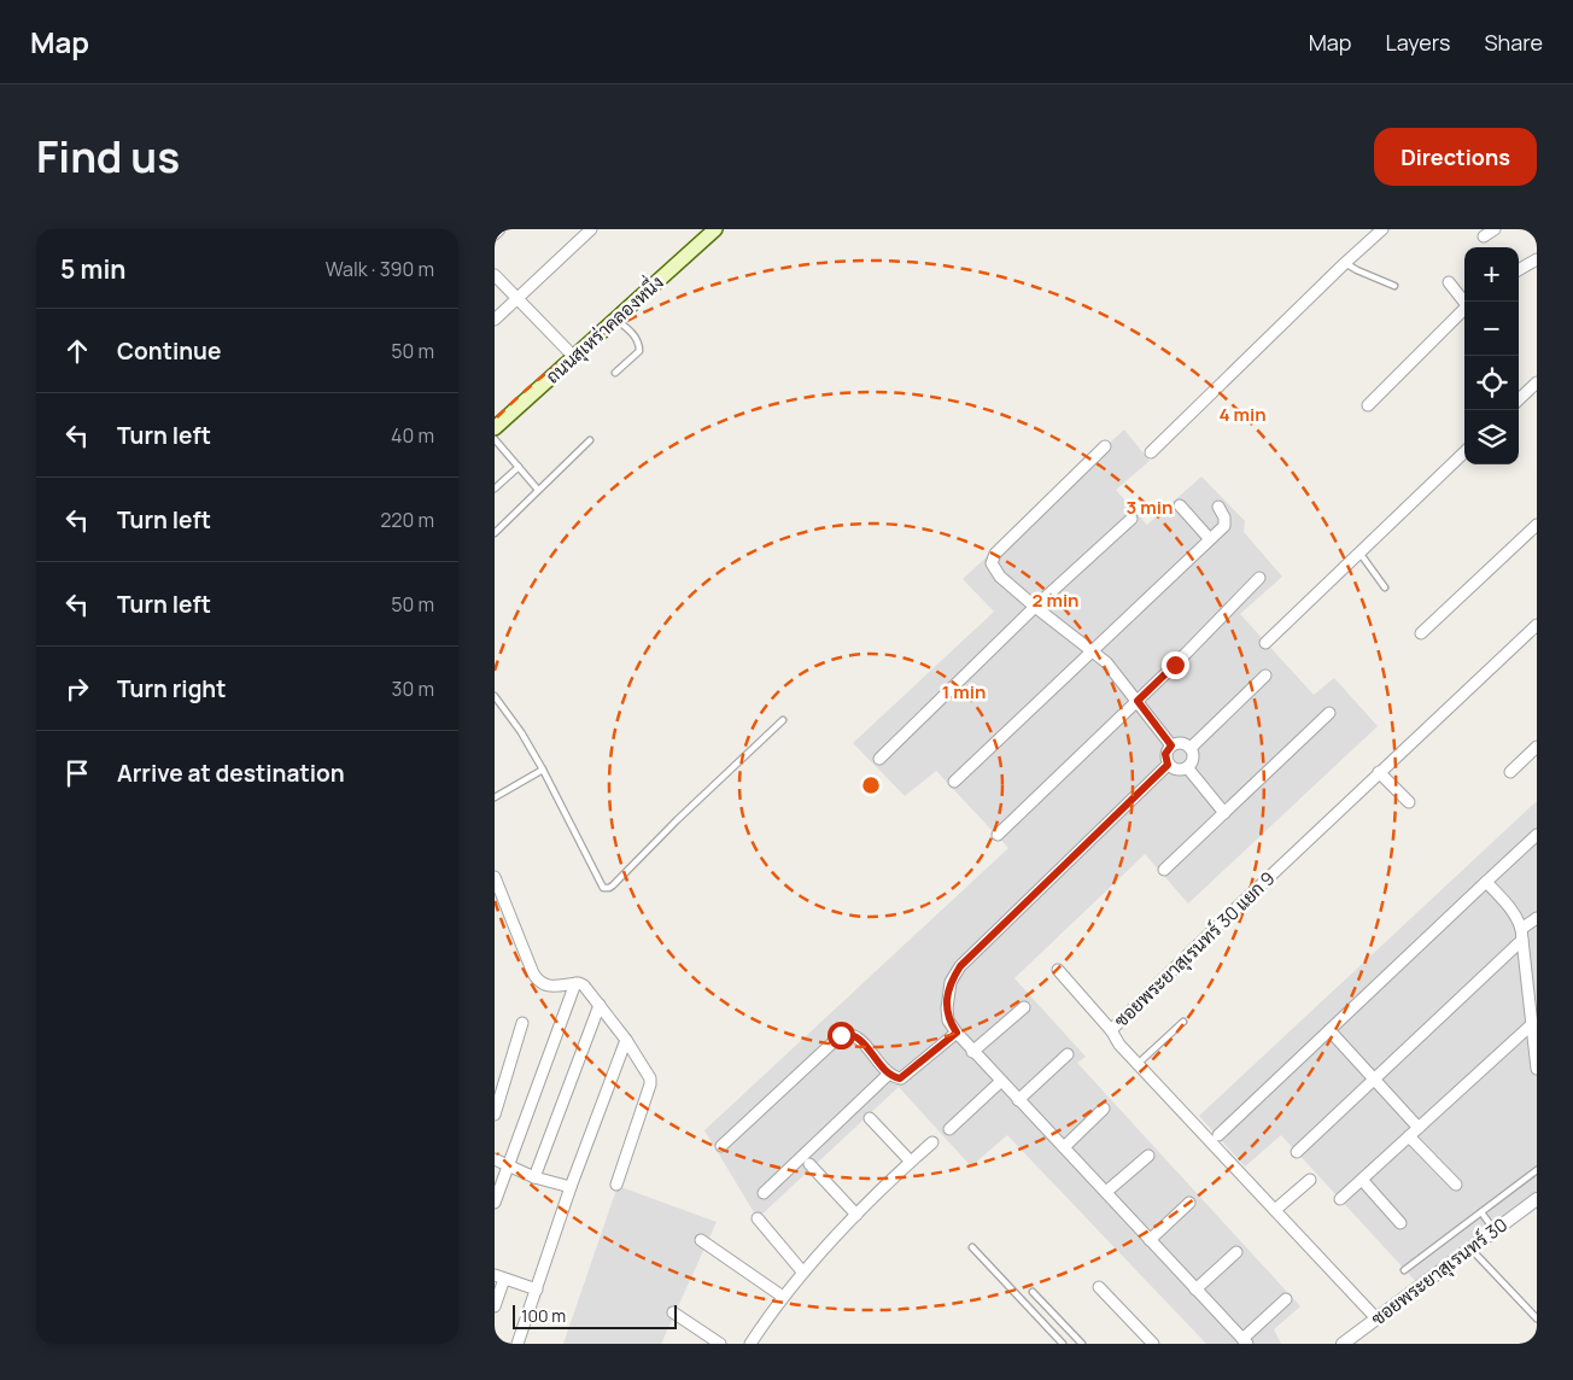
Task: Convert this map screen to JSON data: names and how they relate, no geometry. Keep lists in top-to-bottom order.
{
  "streets": {
    "main road": ["ถนนสุเหร่าคลองหนึ่ง"],
    "street": ["ซอยพระยาสุเรนทร์ 30 แยก 9", "ซอยพระยาสุเรนทร์ 30"]
  },
  "crossings": [
    ["ซอยพระยาสุเรนทร์ 30 แยก 9", "ซอยพระยาสุเรนทร์ 30"]
  ],
  "scale_bar": "100 m",
  "page": {
    "header": "Map",
    "nav": ["Map", "Layers", "Share"],
    "title": "Find us",
    "buttons": "Directions",
    "heading": ["5 min", "Walk · 390 m"],
    "map_buttons": ["+", "−"],
    "list": [
      ["Continue", "50 m"],
      ["Turn left", "40 m"],
      ["Turn left", "220 m"],
      ["Turn left", "50 m"],
      ["Turn right", "30 m"],
      "Arrive at destination"
    ],
    "scale": "100 m"
  },
  "rings": [
    "4 min",
    "3 min",
    "2 min",
    "1 min"
  ]
}
